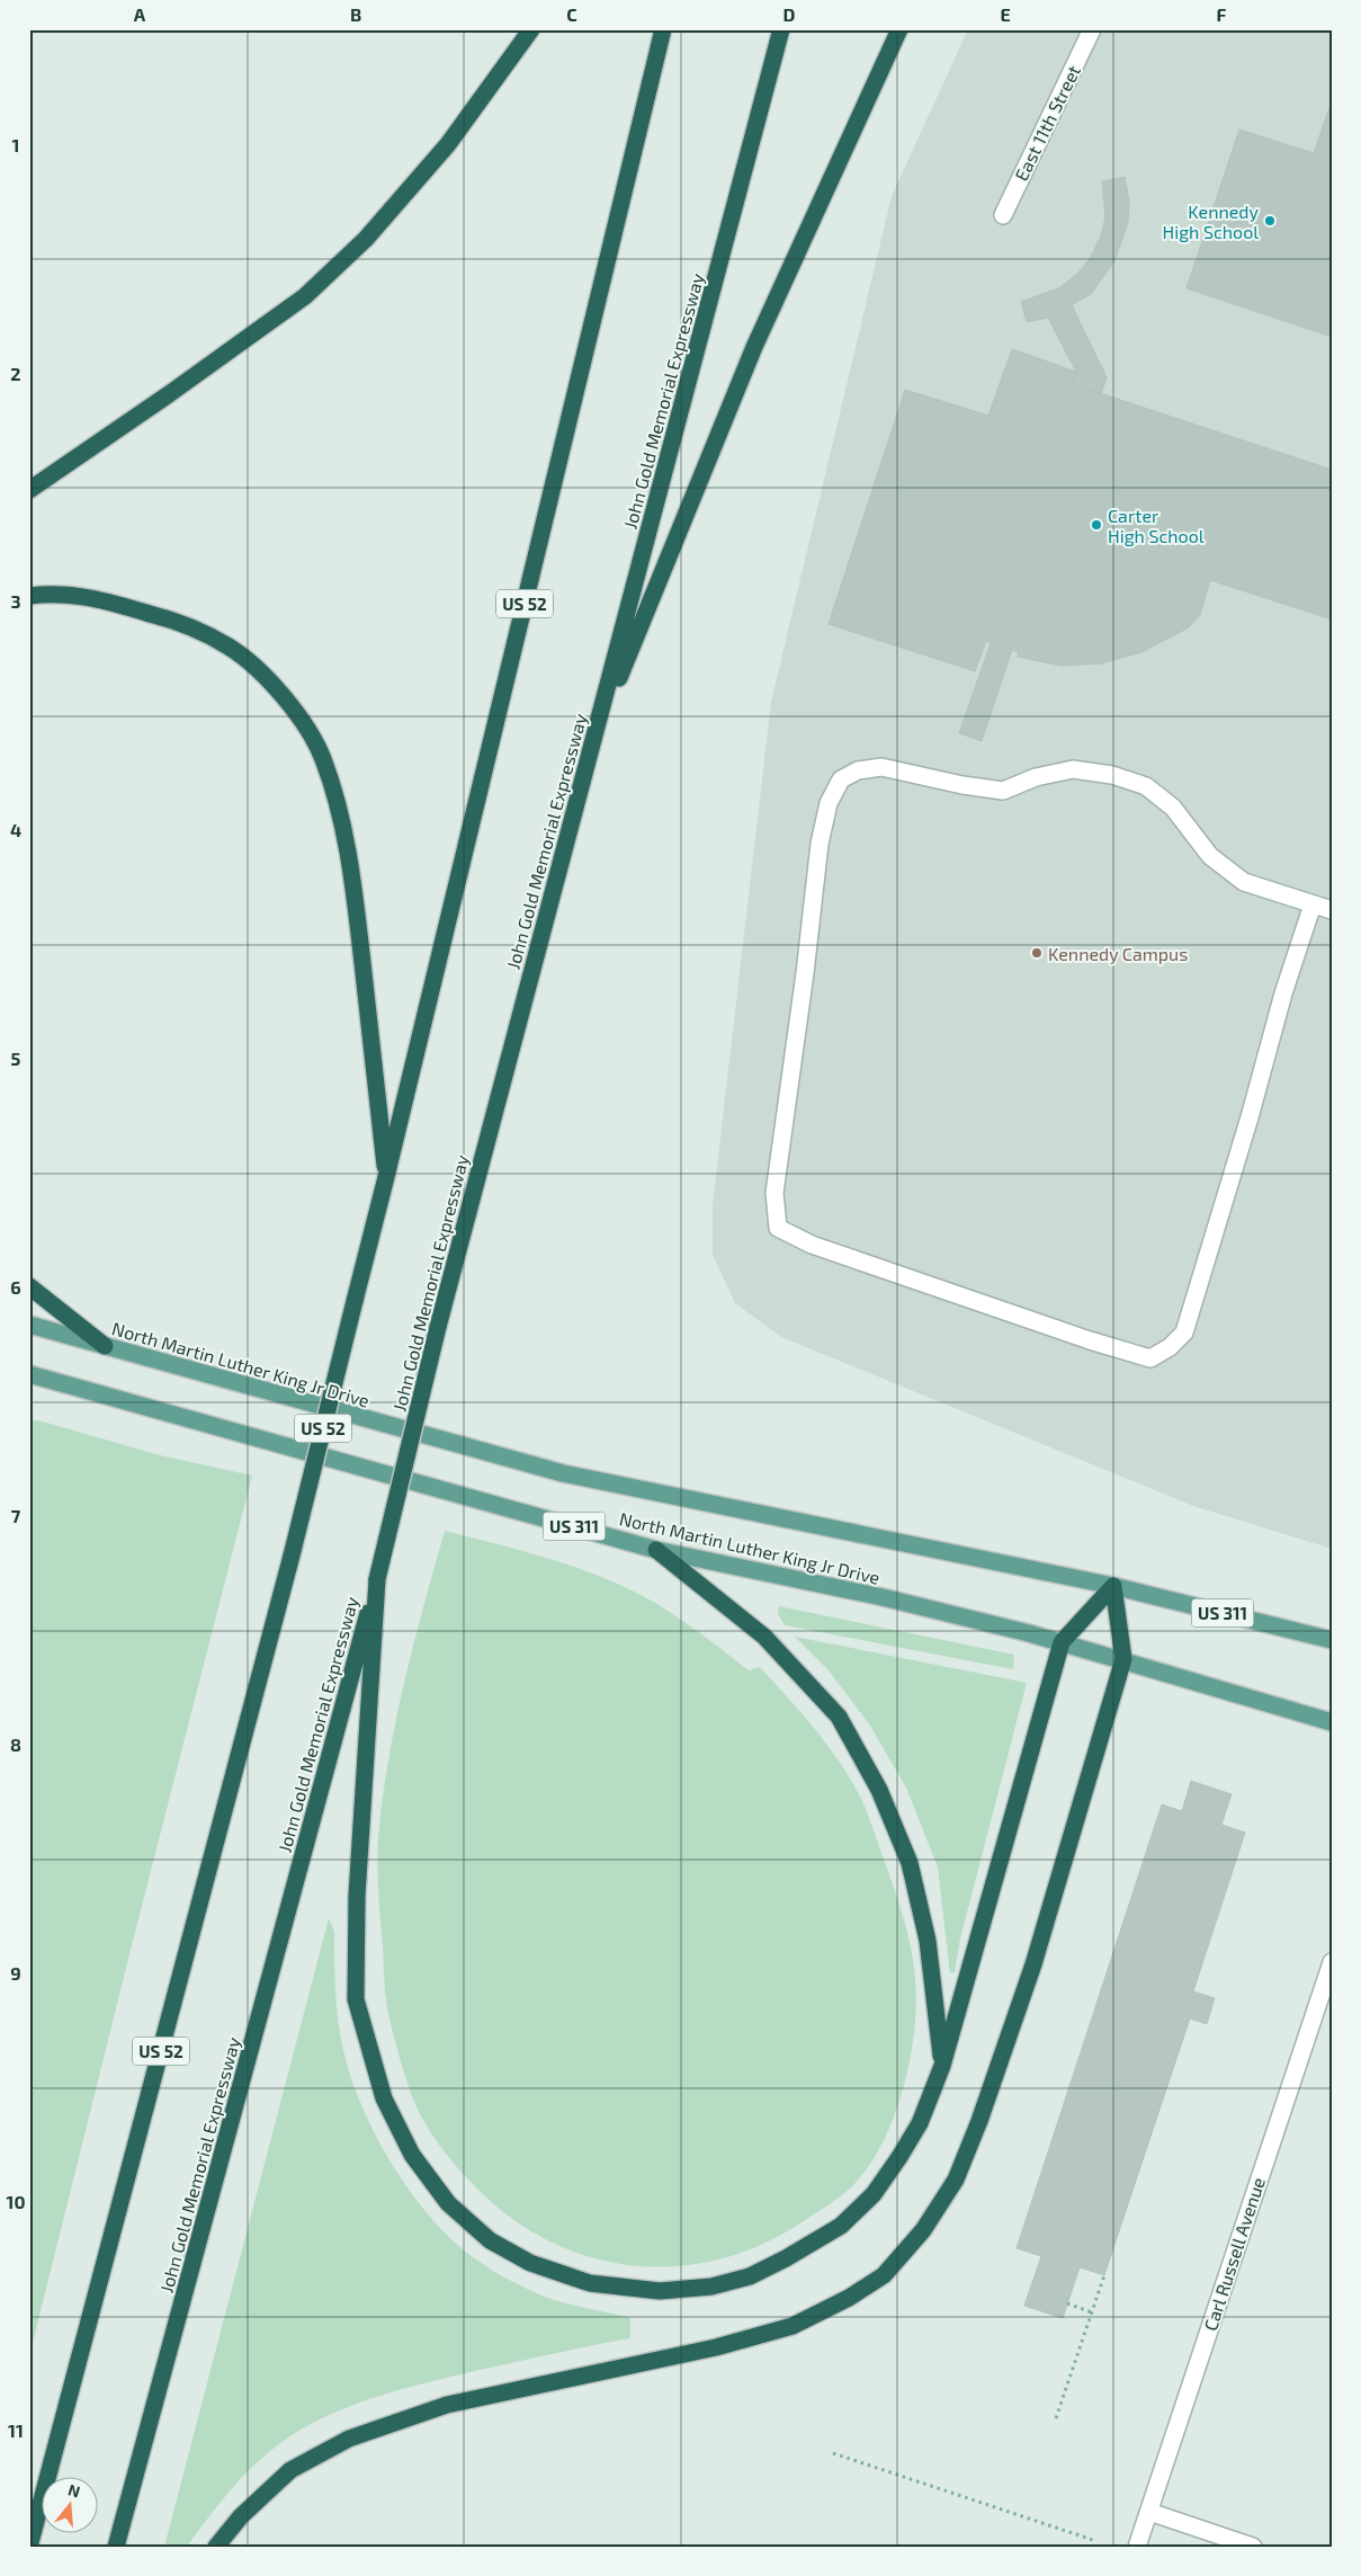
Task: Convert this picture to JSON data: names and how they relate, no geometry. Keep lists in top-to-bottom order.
{
  "streets": {
    "highway": ["John Gold Memorial Expressway", "US 52"],
    "main road": ["North Martin Luther King Jr Drive", "US 311"],
    "street": ["East 11th Street", "Carl Russell Avenue"]
  },
  "places": ["Kennedy High School", "Carter High School", "Kennedy Campus"],
  "north": "top",
  "grid": {
    "columns": [
      "A",
      "B",
      "C",
      "D",
      "E",
      "F"
    ],
    "rows": [
      "1",
      "2",
      "3",
      "4",
      "5",
      "6",
      "7",
      "8",
      "9",
      "10",
      "11"
    ]
  }
}
